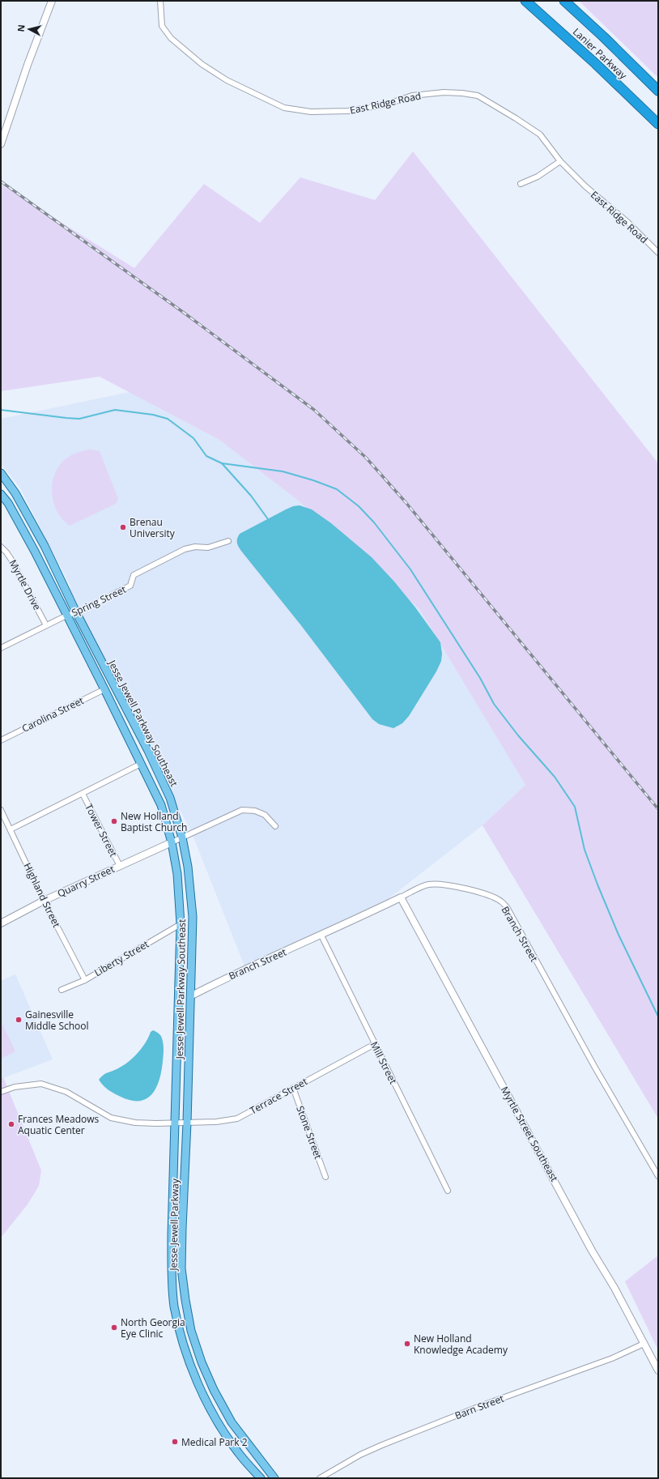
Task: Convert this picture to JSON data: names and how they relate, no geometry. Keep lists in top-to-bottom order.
{
  "streets": {
    "highway": ["Lanier Parkway"],
    "main road": ["Jesse Jewell Parkway Southeast", "Jesse Jewell Parkway"],
    "street": [
      "East Ridge Road",
      "Myrtle Drive",
      "Spring Street",
      "Carolina Street",
      "Tower Street",
      "Quarry Street",
      "Highland Street",
      "Branch Street",
      "Liberty Street",
      "Mill Street",
      "Terrace Street",
      "Stone Street",
      "Myrtle Street Southeast",
      "Barn Street"
    ]
  },
  "crossings": [
    ["Myrtle Drive", "Spring Street"],
    ["Spring Street", "Jesse Jewell Parkway Southeast"],
    ["Carolina Street", "Jesse Jewell Parkway Southeast"],
    ["Jesse Jewell Parkway Southeast", "Tower Street"],
    ["Jesse Jewell Parkway Southeast", "Quarry Street"],
    ["Jesse Jewell Parkway Southeast", "Branch Street"],
    ["Jesse Jewell Parkway Southeast", "Liberty Street"],
    ["Jesse Jewell Parkway Southeast", "Terrace Street"],
    ["Jesse Jewell Parkway Southeast", "Jesse Jewell Parkway"],
    ["Tower Street", "Quarry Street"],
    ["Tower Street", "Highland Street"],
    ["Quarry Street", "Highland Street"],
    ["Highland Street", "Liberty Street"],
    ["Branch Street", "Mill Street"],
    ["Branch Street", "Myrtle Street Southeast"],
    ["Mill Street", "Terrace Street"],
    ["Terrace Street", "Stone Street"],
    ["Terrace Street", "Jesse Jewell Parkway"],
    ["Myrtle Street Southeast", "Barn Street"]
  ],
  "places": [
    "Brenau University",
    "New Holland Baptist Church",
    "Gainesville Middle School",
    "Frances Meadows Aquatic Center",
    "North Georgia Eye Clinic",
    "New Holland Knowledge Academy",
    "Medical Park 2"
  ],
  "north": "left"
}
